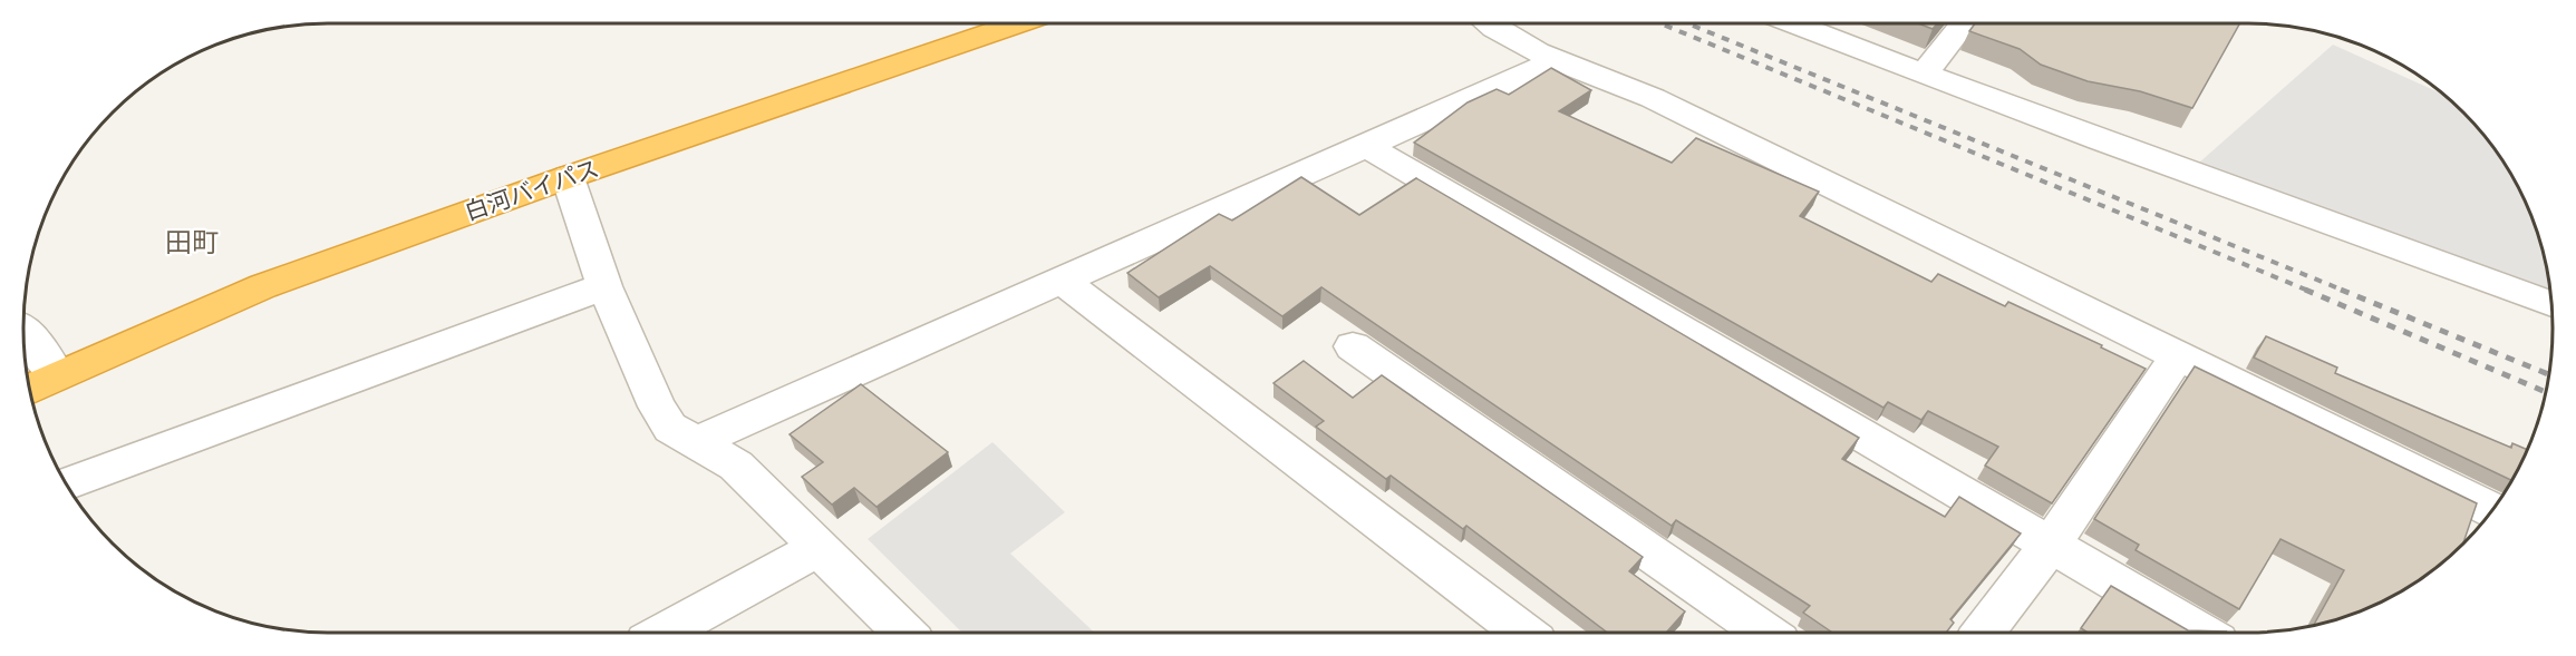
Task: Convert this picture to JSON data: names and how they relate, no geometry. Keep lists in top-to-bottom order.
{
  "streets": {
    "highway": ["白河バイパス"]
  },
  "districts": ["田町"]
}
